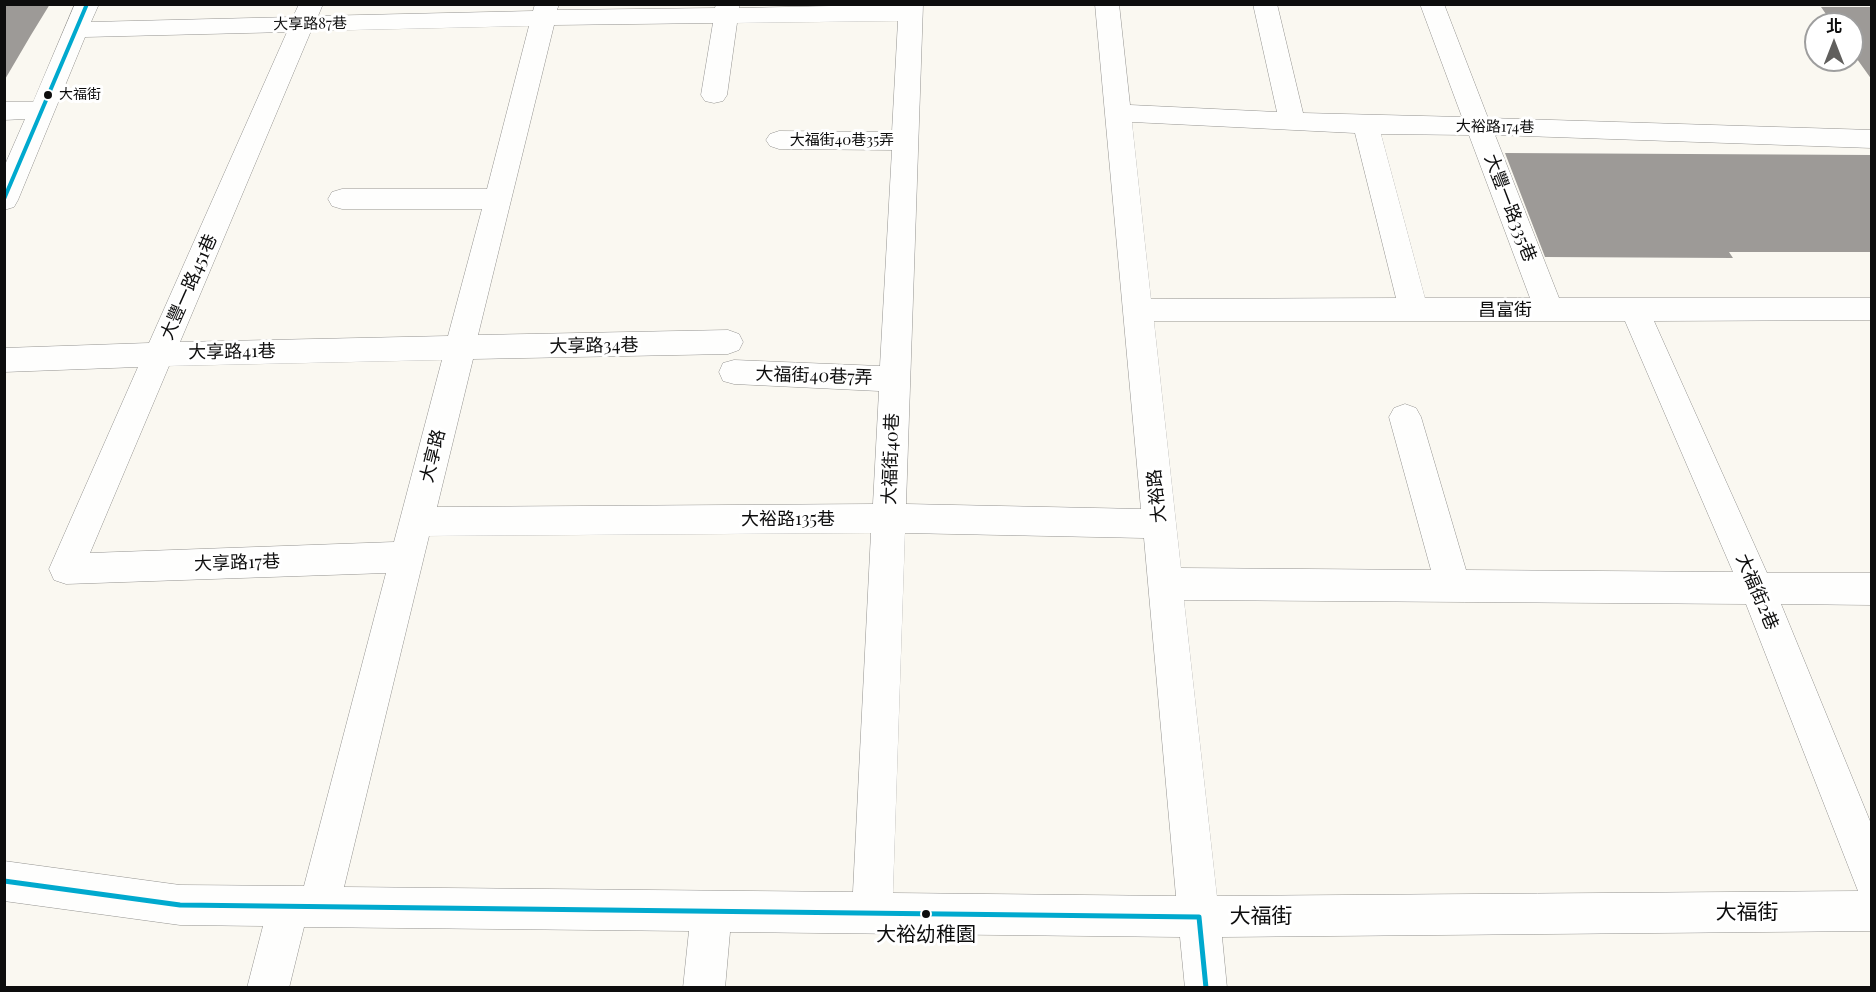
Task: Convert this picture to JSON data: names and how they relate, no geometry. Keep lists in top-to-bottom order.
{
  "streets": {
    "street": [
      "大享路87巷",
      "大裕路174巷",
      "大福街40巷35弄",
      "大豐一路335巷",
      "大豐一路451巷",
      "昌富街",
      "大享路34巷",
      "大享路41巷",
      "大福街40巷7弄",
      "大享路",
      "大福街40巷",
      "大裕路",
      "大裕路135巷",
      "大享路17巷",
      "大福街2巷",
      "大福街"
    ]
  },
  "crossings": [
    ["大享路87巷", "大豐一路451巷"],
    ["大享路87巷", "大享路"],
    ["大享路87巷", "大福街40巷"],
    ["大裕路174巷", "大豐一路335巷"],
    ["大裕路174巷", "大裕路"],
    ["大福街40巷35弄", "大福街40巷"],
    ["大豐一路335巷", "昌富街"],
    ["大豐一路451巷", "大享路41巷"],
    ["大豐一路451巷", "大享路17巷"],
    ["昌富街", "大裕路"],
    ["昌富街", "大福街2巷"],
    ["大享路34巷", "大享路41巷"],
    ["大享路34巷", "大享路"],
    ["大享路41巷", "大享路"],
    ["大福街40巷7弄", "大福街40巷"],
    ["大享路", "大裕路135巷"],
    ["大享路", "大享路17巷"],
    ["大享路", "大福街"],
    ["大福街40巷", "大裕路135巷"],
    ["大福街40巷", "大福街"],
    ["大裕路", "大裕路135巷"],
    ["大裕路", "大福街"]
  ],
  "places": ["大福街", "大裕幼稚園"],
  "north": "top"
}
